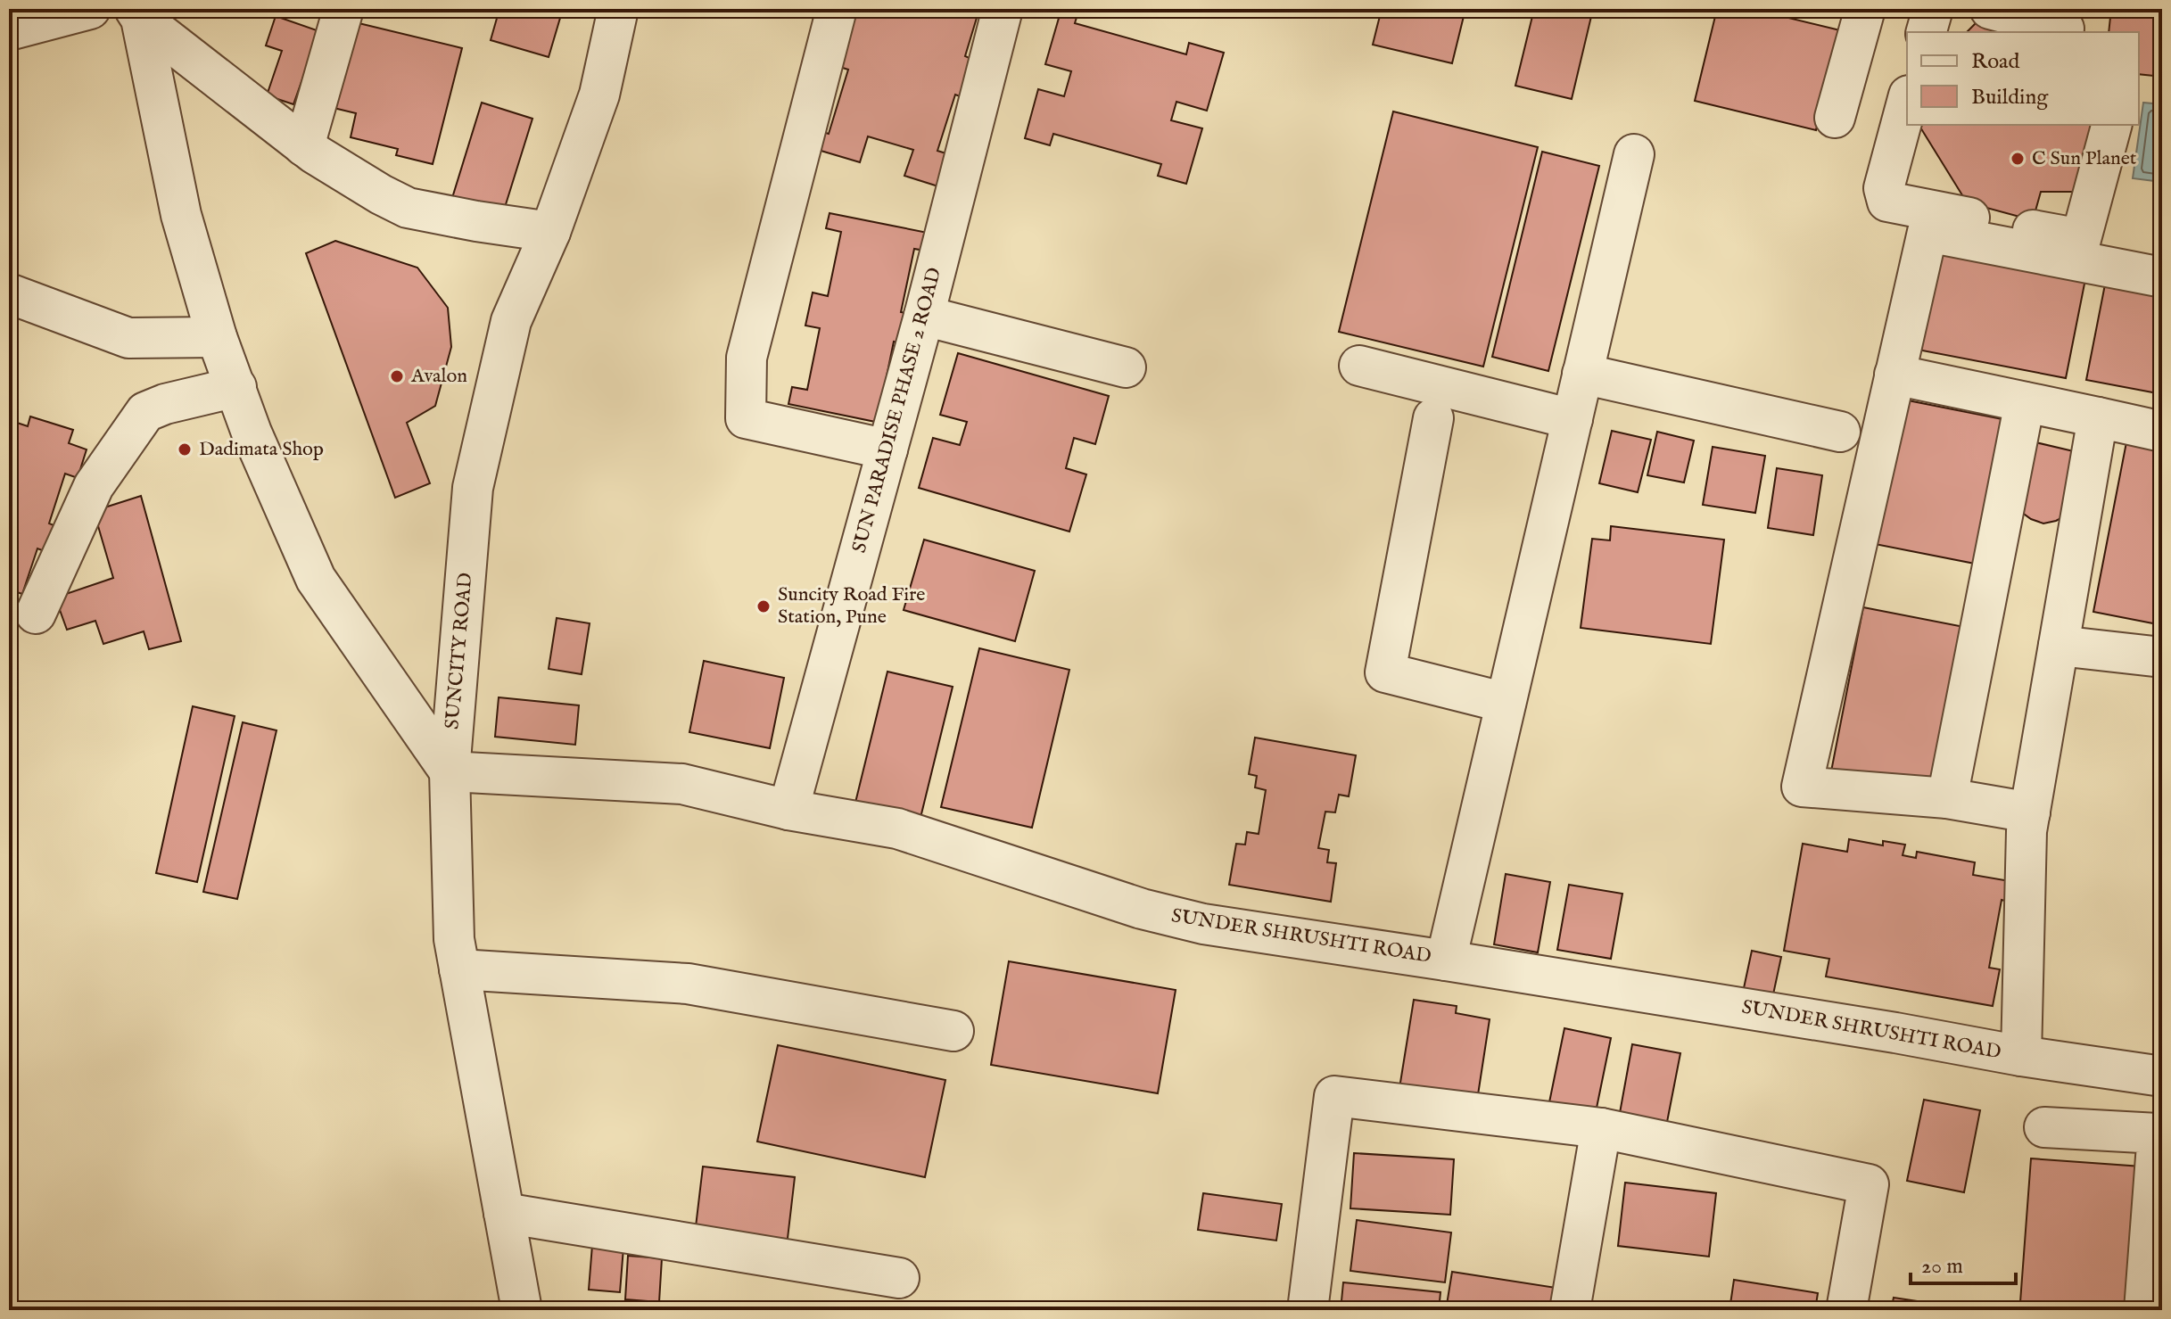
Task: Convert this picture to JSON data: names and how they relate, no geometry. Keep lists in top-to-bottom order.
{
  "streets": {
    "street": ["SUN PARADISE PHASE 2 ROAD", "SUNCITY ROAD", "SUNDER SHRUSHTI ROAD"]
  },
  "crossings": [
    ["SUN PARADISE PHASE 2 ROAD", "SUNDER SHRUSHTI ROAD"],
    ["SUNCITY ROAD", "SUNDER SHRUSHTI ROAD"]
  ],
  "places": [
    "C Sun Planet",
    "Avalon",
    "Dadimata Shop",
    "Suncity Road Fire Station, Pune"
  ],
  "legend": ["Road", "Building"],
  "scale_bar": "20 m"
}
